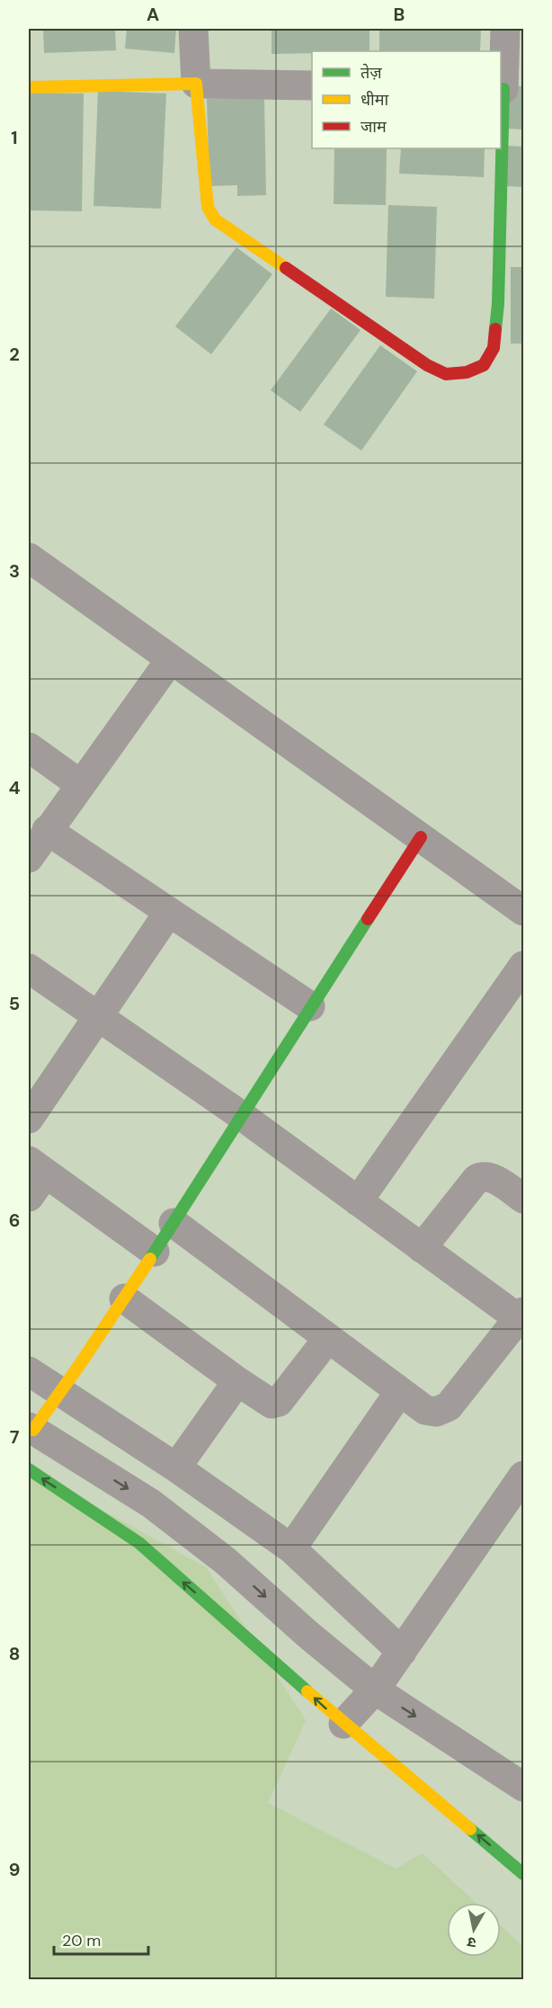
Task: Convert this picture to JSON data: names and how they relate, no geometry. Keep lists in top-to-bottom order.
{
  "legend": ["तेज़", "धीमा", "जाम"],
  "scale_bar": "20 m",
  "north": "bottom",
  "grid": {
    "columns": ["A", "B"],
    "rows": [
      "1",
      "2",
      "3",
      "4",
      "5",
      "6",
      "7",
      "8",
      "9"
    ]
  }
}
